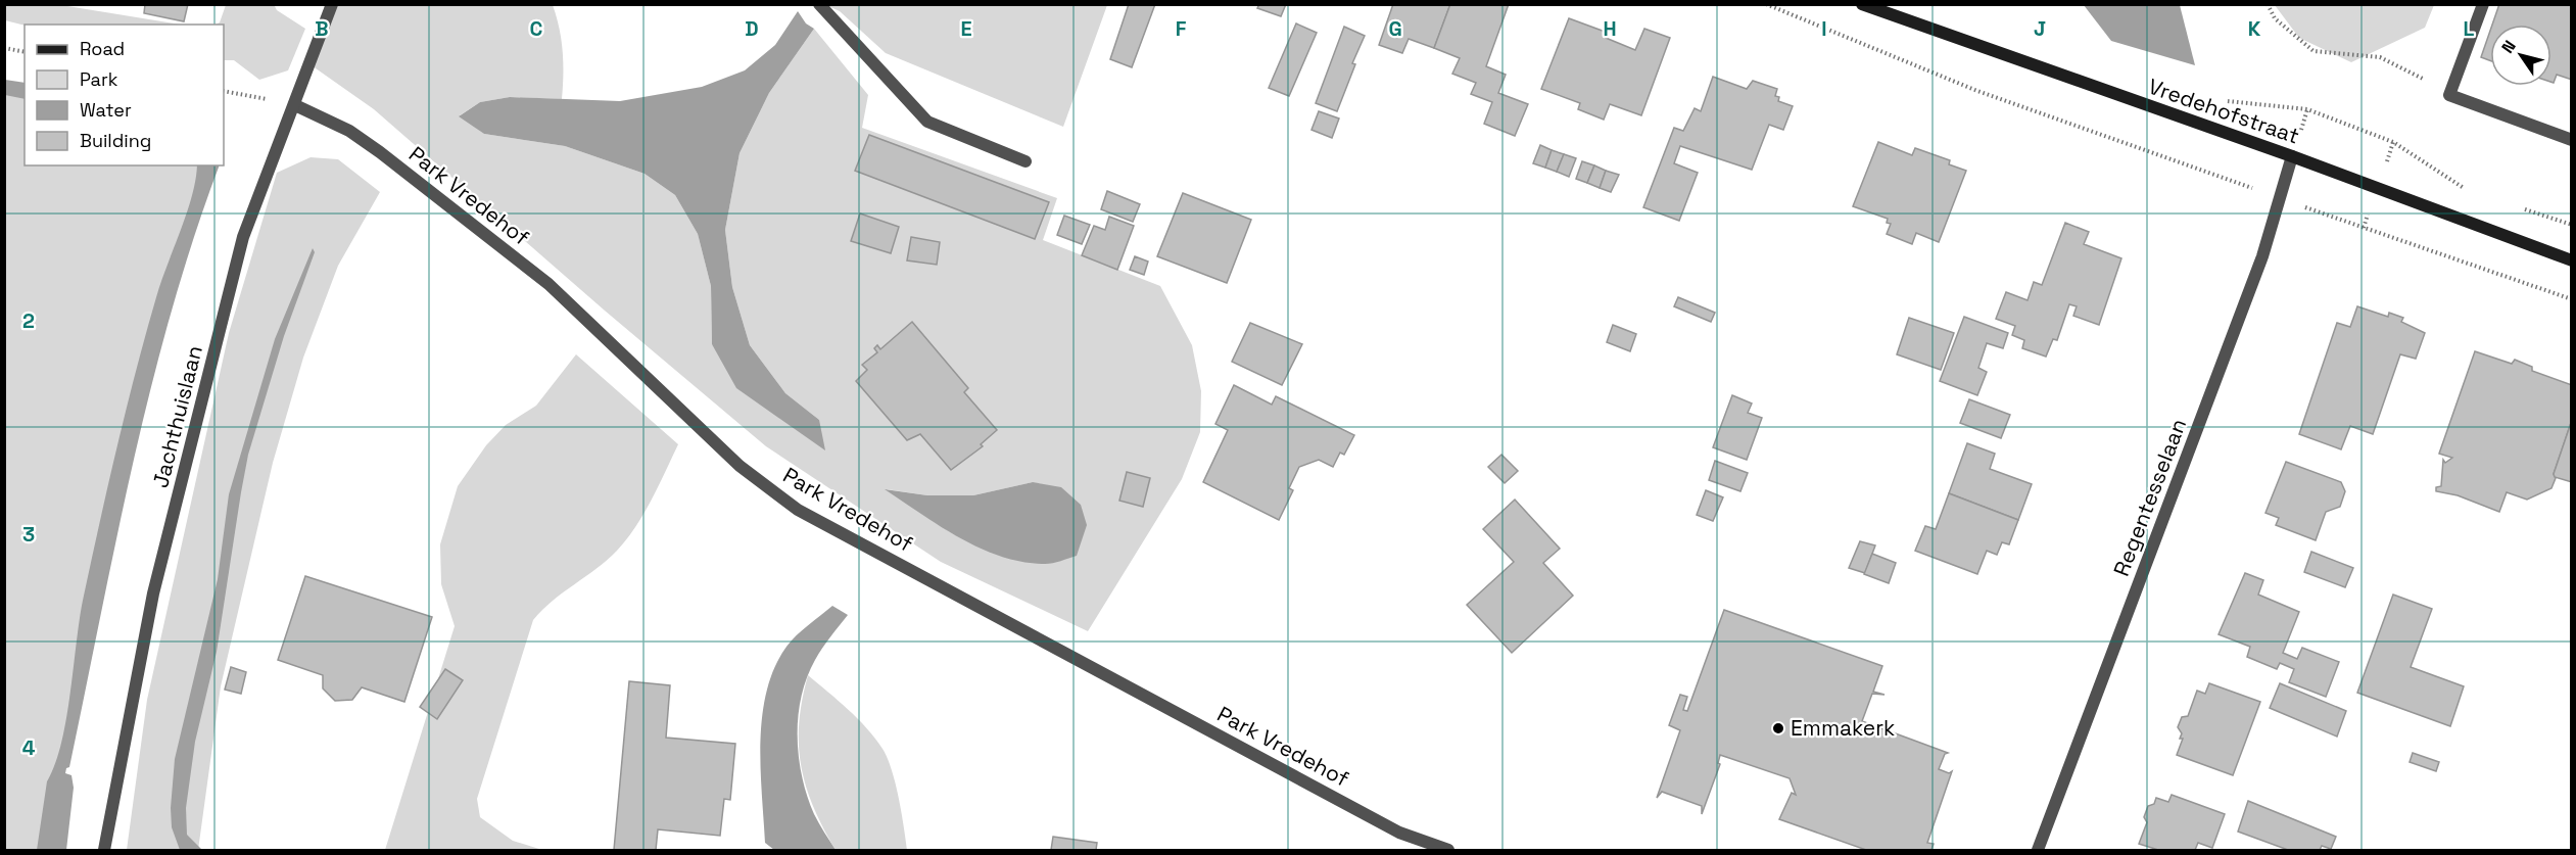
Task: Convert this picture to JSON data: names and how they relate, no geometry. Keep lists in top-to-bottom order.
{
  "streets": {
    "main road": ["Vredehofstraat"],
    "street": ["Park Vredehof", "Jachthuislaan", "Regentesselaan"]
  },
  "crossings": [
    ["Vredehofstraat", "Regentesselaan"],
    ["Park Vredehof", "Jachthuislaan"]
  ],
  "places": ["Emmakerk"],
  "legend": [
    "Road",
    "Park",
    "Water",
    "Building"
  ],
  "north": "top left",
  "grid": {
    "columns": [
      "B",
      "C",
      "D",
      "E",
      "F",
      "G",
      "H",
      "I",
      "J",
      "K",
      "L"
    ],
    "rows": ["2", "3", "4"]
  }
}
